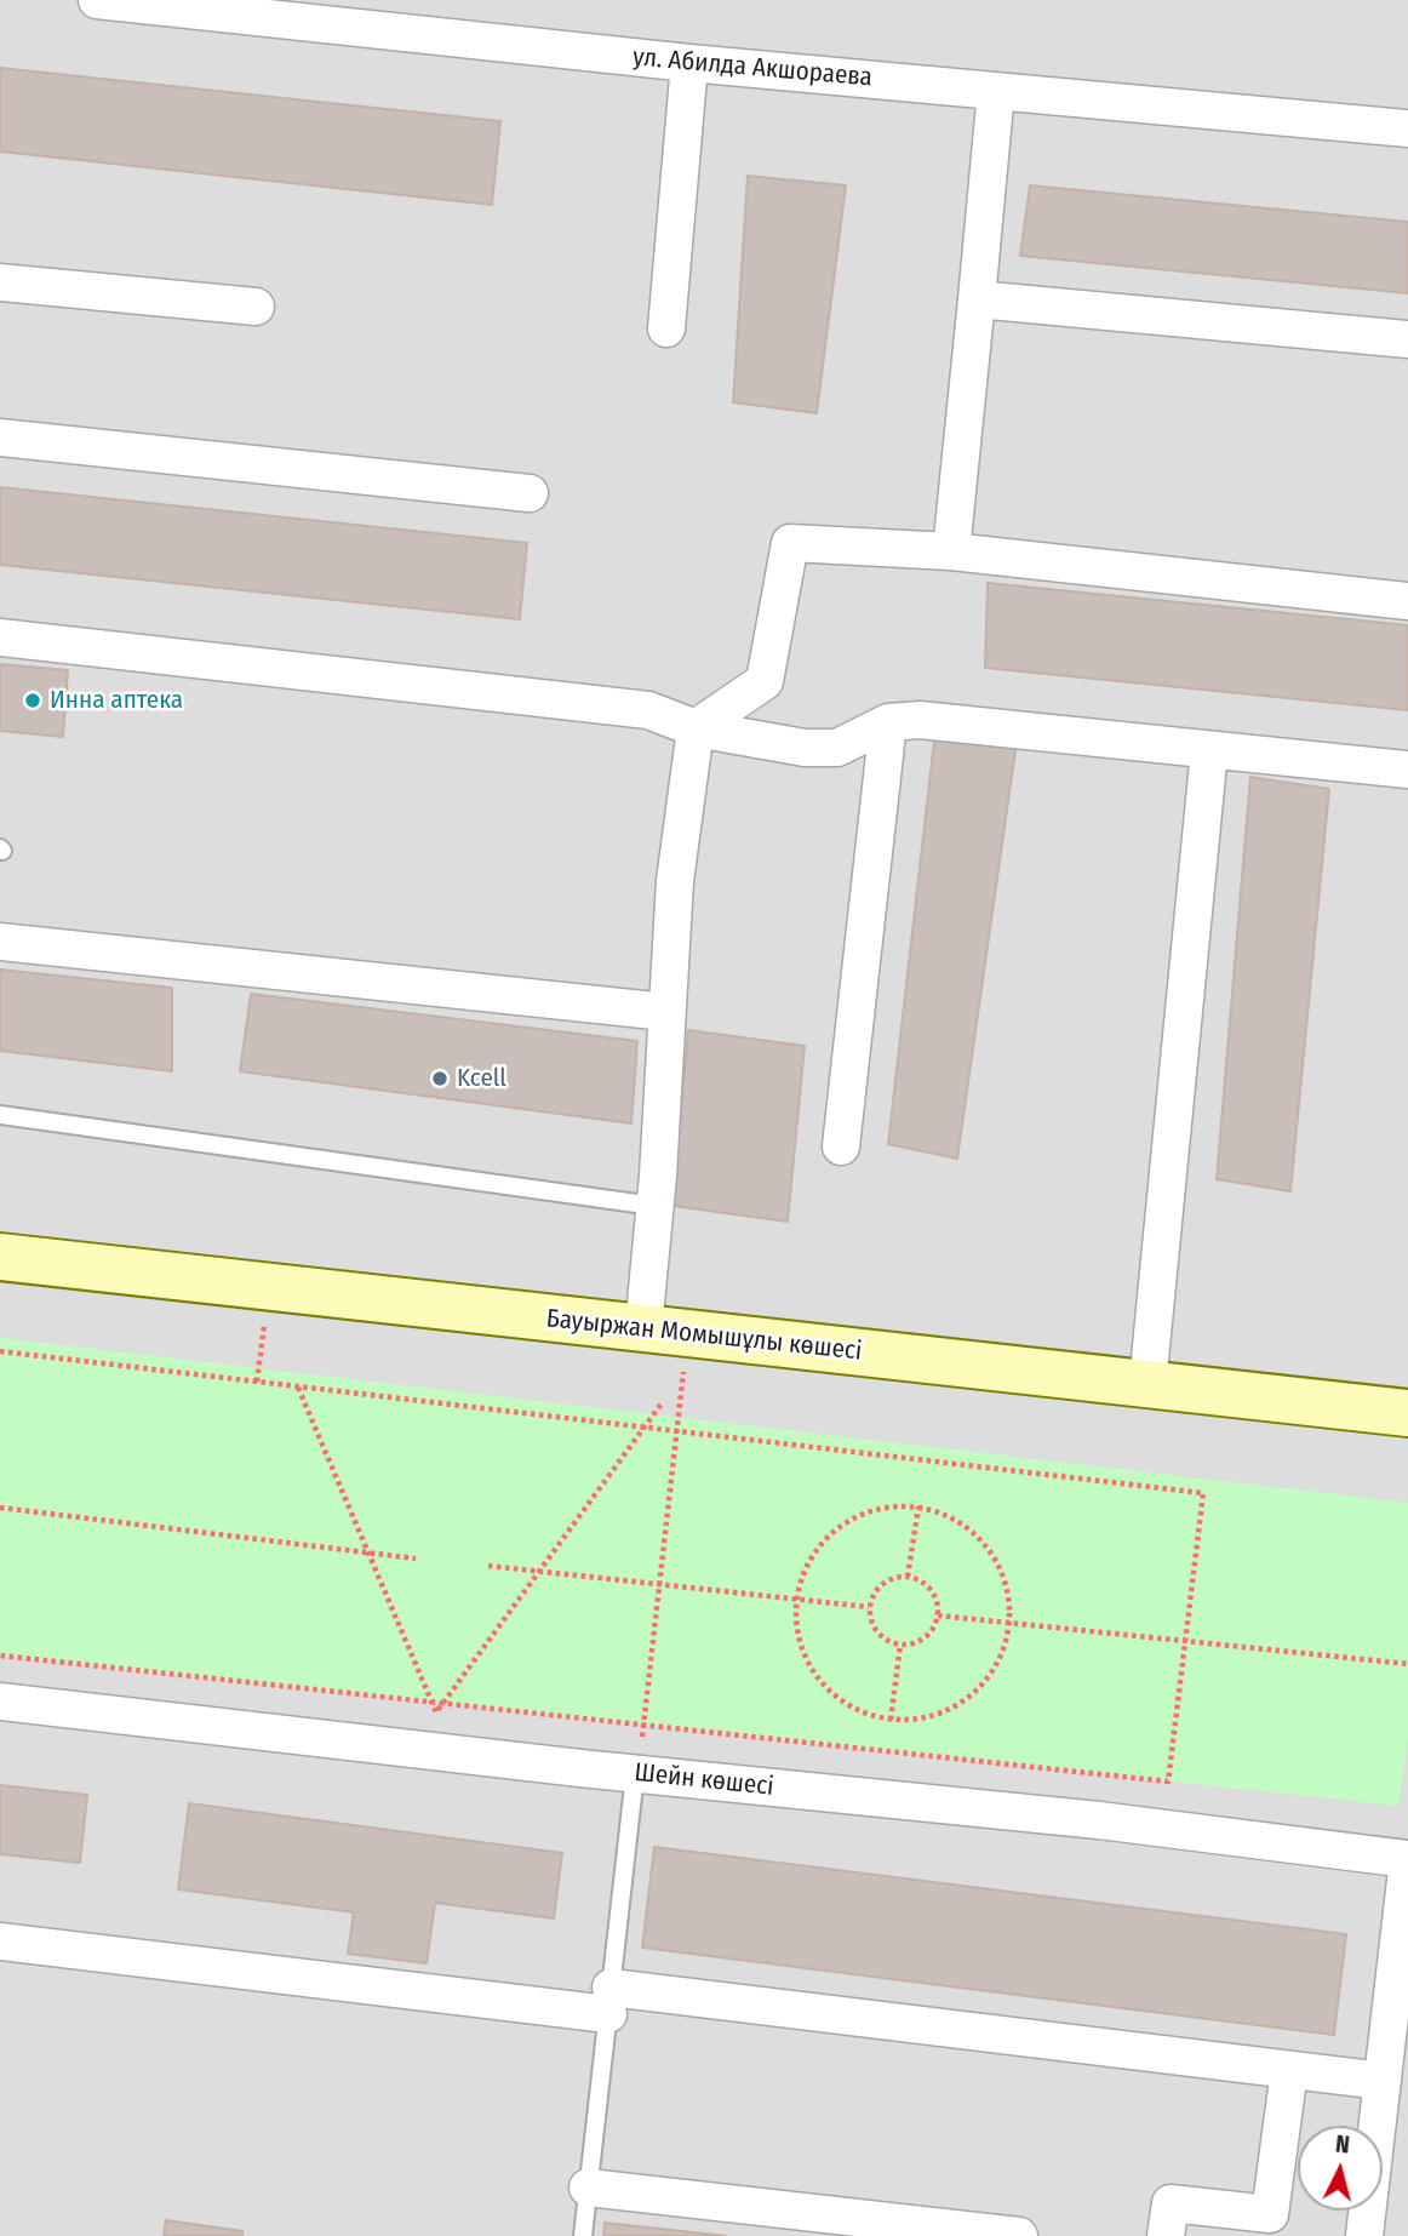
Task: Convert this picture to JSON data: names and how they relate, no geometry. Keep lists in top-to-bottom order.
{
  "streets": {
    "street": ["ул. Абилда Акшораева", "Бауыржан Момышұлы көшесі", "Шейн көшесі"]
  },
  "places": ["Инна аптека", "Kcell"],
  "north": "top"
}
